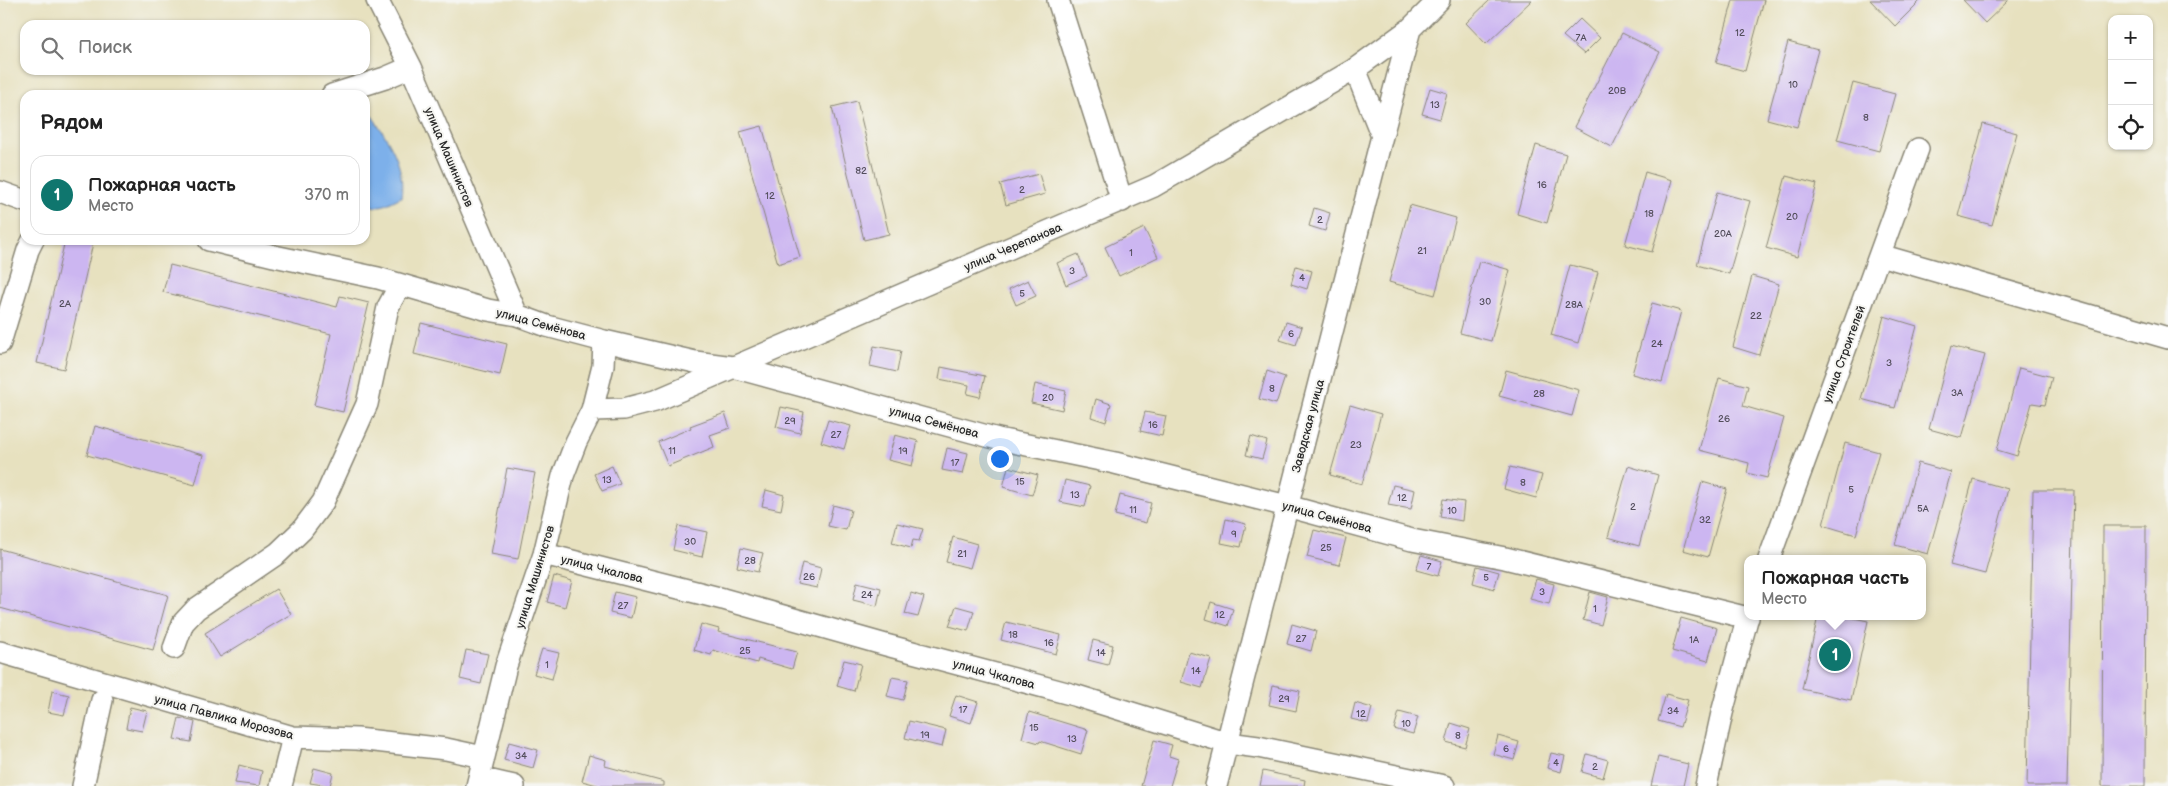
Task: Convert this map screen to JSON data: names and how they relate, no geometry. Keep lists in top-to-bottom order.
{
  "streets": {
    "street": [
      "улица Машинистов",
      "улица Черепанова",
      "улица Семёнова",
      "улица Строителей",
      "Заводская улица",
      "улица Чкалова",
      "улица Павлика Морозова"
    ]
  },
  "crossings": [
    ["улица Машинистов", "улица Черепанова"],
    ["улица Машинистов", "улица Семёнова"],
    ["улица Машинистов", "улица Чкалова"],
    ["улица Машинистов", "улица Павлика Морозова"],
    ["улица Черепанова", "улица Семёнова"],
    ["улица Черепанова", "Заводская улица"],
    ["улица Семёнова", "Заводская улица"],
    ["Заводская улица", "улица Чкалова"]
  ],
  "house_numbers": [
    "12",
    "7А",
    "10",
    "20В",
    "13",
    "8",
    "82",
    "16",
    "2",
    "12",
    "18",
    "20",
    "2",
    "20А",
    "21",
    "1",
    "3",
    "4",
    "5",
    "30",
    "2А",
    "28А",
    "22",
    "6",
    "24",
    "3",
    "8",
    "3А",
    "28",
    "20",
    "26",
    "29",
    "16",
    "27",
    "23",
    "11",
    "19",
    "17",
    "13",
    "15",
    "8",
    "5",
    "13",
    "12",
    "2",
    "5А",
    "11",
    "10",
    "32",
    "9",
    "30",
    "25",
    "21",
    "28",
    "7",
    "26",
    "5",
    "3",
    "24",
    "27",
    "1",
    "12",
    "18",
    "27",
    "1А",
    "16",
    "25",
    "14",
    "1",
    "14",
    "29",
    "17",
    "34",
    "12",
    "10",
    "15",
    "19",
    "8",
    "13",
    "6",
    "34",
    "4",
    "2"
  ],
  "page": {
    "map_buttons": ["+", "−"],
    "search": "Поиск",
    "heading": "Рядом",
    "list": [
      {
        "mark": "1",
        "name": "Пожарная часть",
        "note": "Место",
        "value": "370 m"
      }
    ],
    "popup": ["Пожарная часть", "Место"],
    "pins": "1"
  }
}
